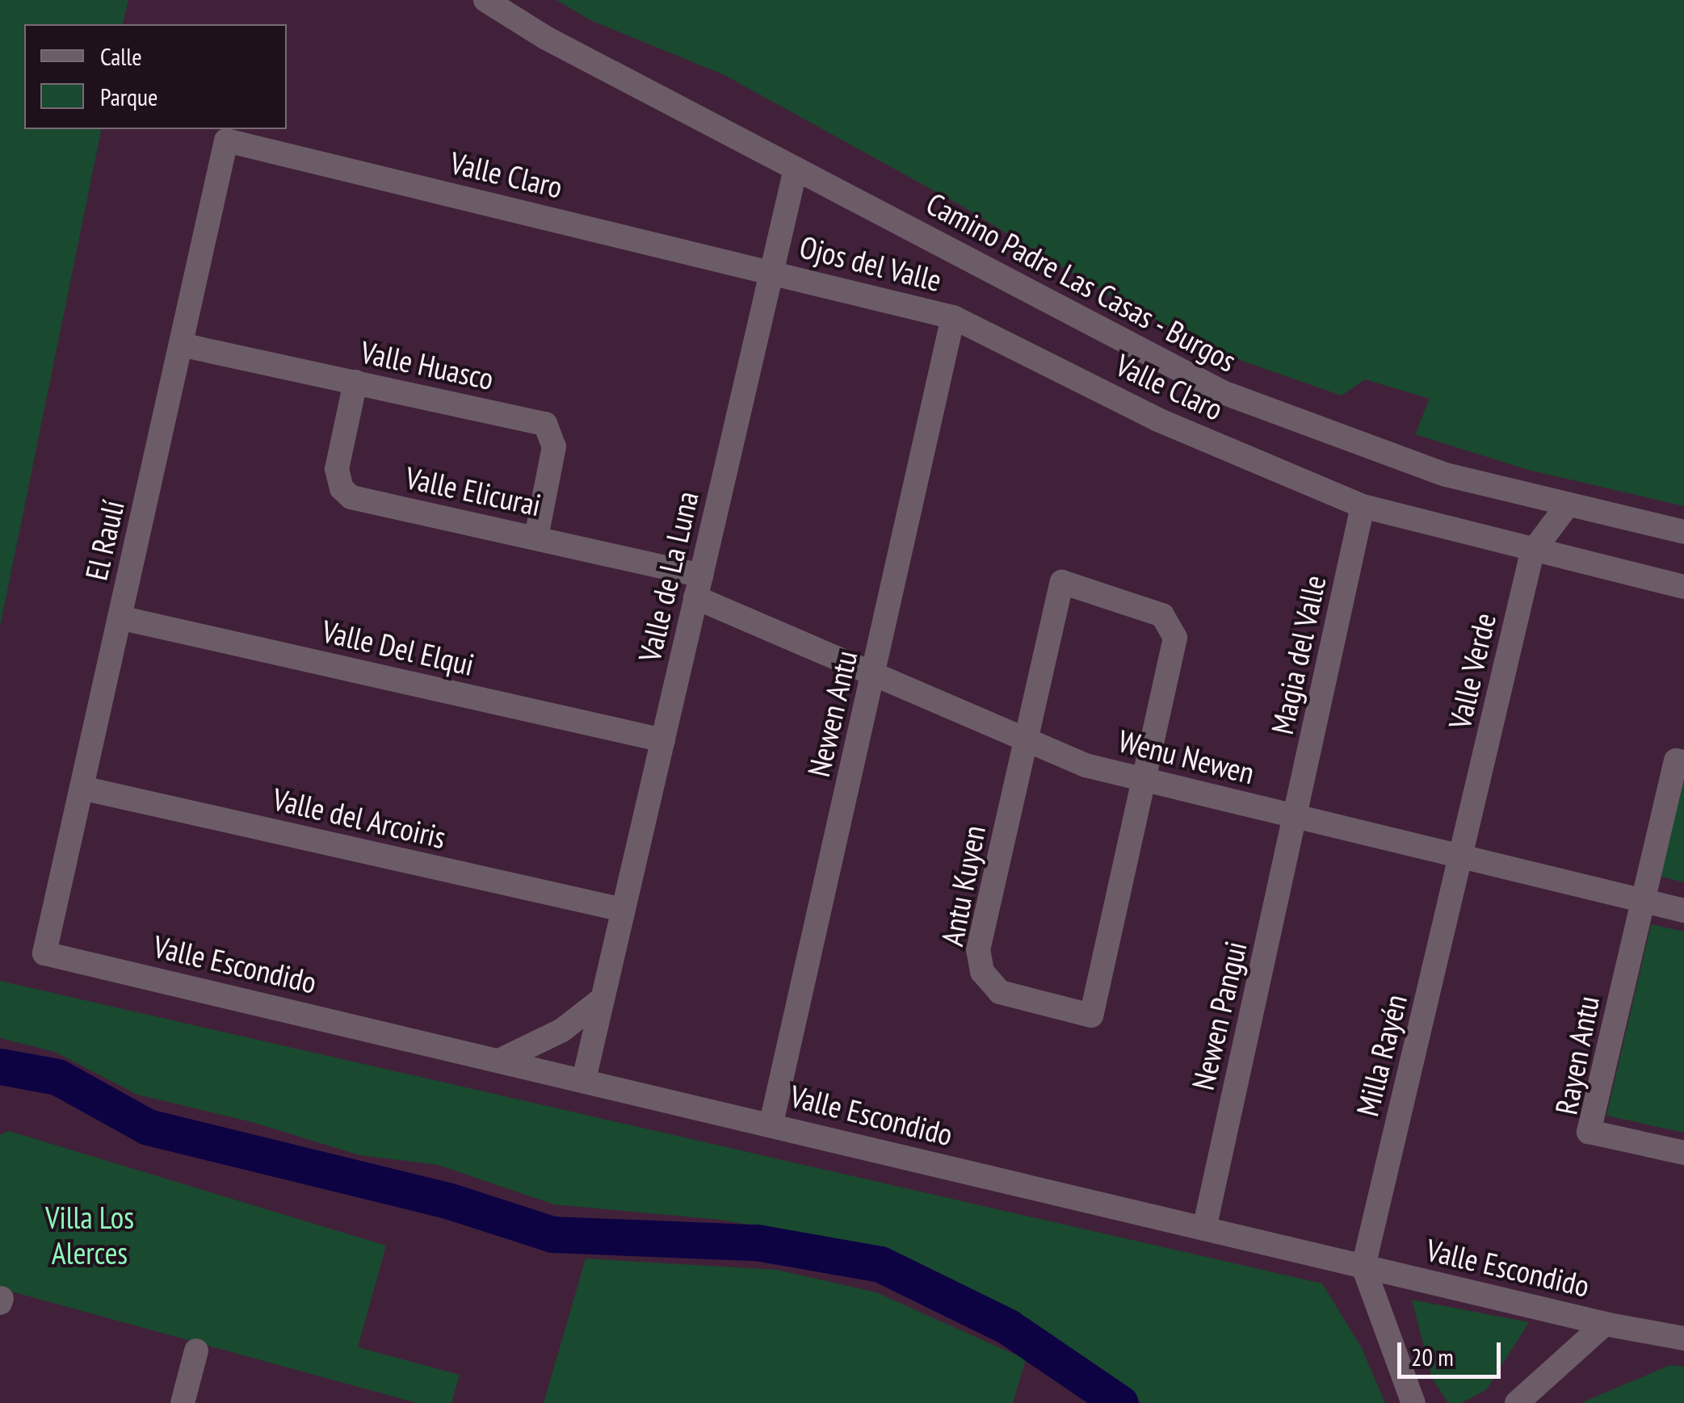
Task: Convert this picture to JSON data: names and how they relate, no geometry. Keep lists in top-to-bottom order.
{
  "streets": {
    "street": [
      "Valle Claro",
      "Ojos del Valle",
      "Camino Padre Las Casas - Burgos",
      "Valle Huasco",
      "Valle Elicurai",
      "El Raulí",
      "Valle de La Luna",
      "Valle Del Elqui",
      "Magia del Valle",
      "Valle Verde",
      "Newen Antu",
      "Wenu Newen",
      "Valle del Arcoiris",
      "Antu Kuyen",
      "Valle Escondido",
      "Newen Pangui",
      "Milla Rayén",
      "Rayen Antu"
    ]
  },
  "crossings": [
    ["Valle Claro", "Ojos del Valle"],
    ["Valle Claro", "El Raulí"],
    ["Valle Claro", "Valle de La Luna"],
    ["Valle Claro", "Magia del Valle"],
    ["Valle Claro", "Valle Verde"],
    ["Valle Claro", "Newen Antu"],
    ["Ojos del Valle", "Valle de La Luna"],
    ["Ojos del Valle", "Newen Antu"],
    ["Camino Padre Las Casas - Burgos", "Valle de La Luna"],
    ["Camino Padre Las Casas - Burgos", "Valle Verde"],
    ["Valle Huasco", "Valle Elicurai"],
    ["Valle Huasco", "El Raulí"],
    ["Valle Elicurai", "Valle de La Luna"],
    ["Valle Elicurai", "Wenu Newen"],
    ["El Raulí", "Valle Del Elqui"],
    ["El Raulí", "Valle del Arcoiris"],
    ["El Raulí", "Valle Escondido"],
    ["Valle de La Luna", "Valle Del Elqui"],
    ["Valle de La Luna", "Wenu Newen"],
    ["Valle de La Luna", "Valle del Arcoiris"],
    ["Valle de La Luna", "Valle Escondido"],
    ["Magia del Valle", "Wenu Newen"],
    ["Magia del Valle", "Newen Pangui"],
    ["Valle Verde", "Wenu Newen"],
    ["Valle Verde", "Milla Rayén"],
    ["Newen Antu", "Wenu Newen"],
    ["Newen Antu", "Valle Escondido"],
    ["Wenu Newen", "Antu Kuyen"],
    ["Wenu Newen", "Newen Pangui"],
    ["Wenu Newen", "Milla Rayén"],
    ["Wenu Newen", "Rayen Antu"],
    ["Valle Escondido", "Newen Pangui"],
    ["Valle Escondido", "Milla Rayén"]
  ],
  "parks": ["Villa Los Alerces"],
  "legend": ["Calle", "Parque"],
  "scale_bar": "20 m"
}
